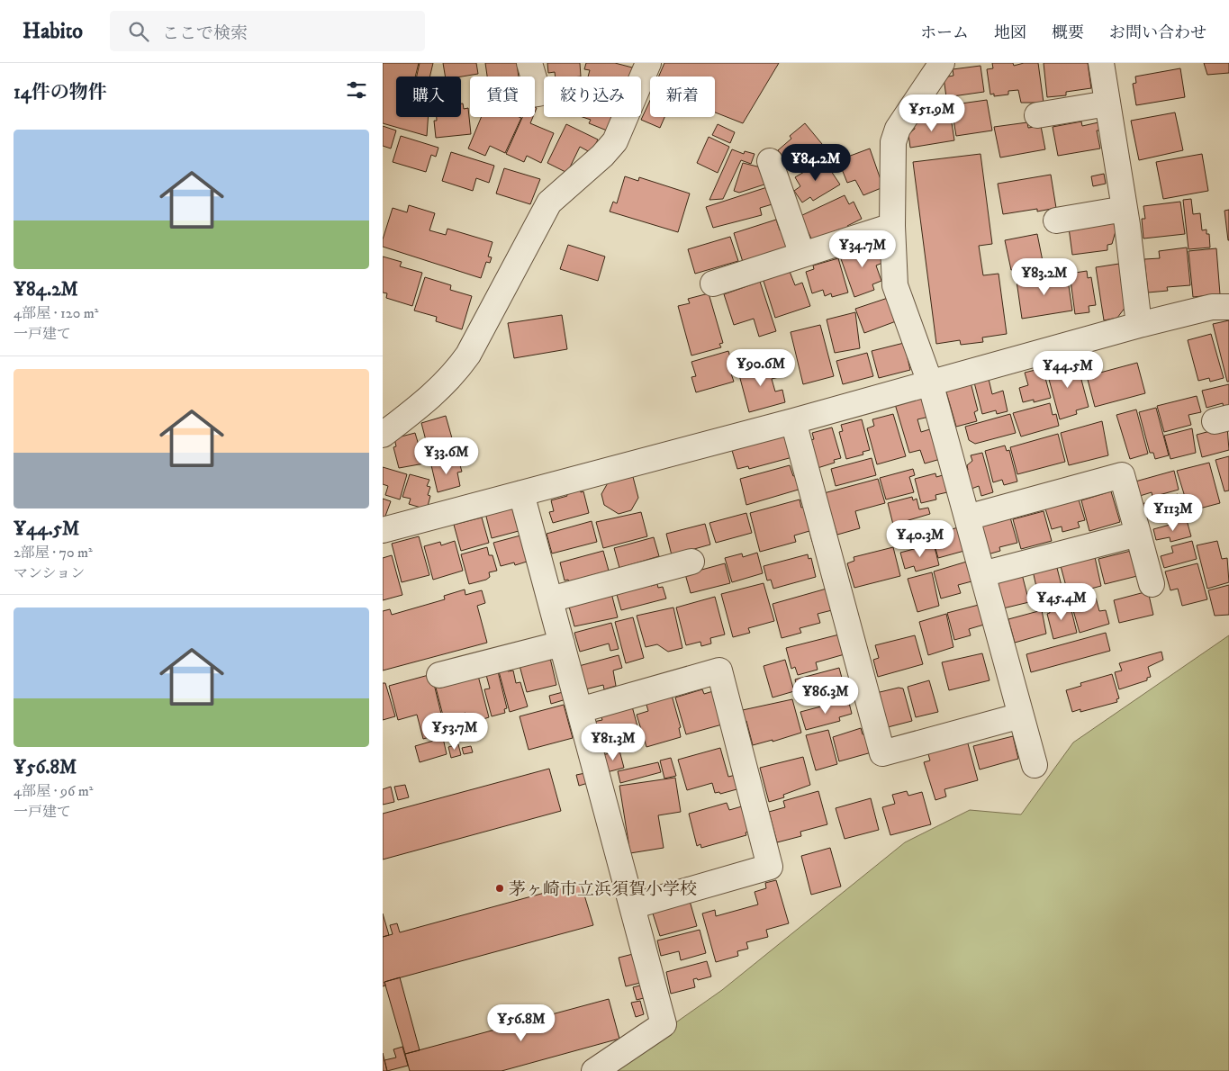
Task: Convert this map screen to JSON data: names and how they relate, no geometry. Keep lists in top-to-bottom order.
{
  "places": ["茅ヶ崎市立浜須賀小学校"],
  "page": {
    "header": "Habito",
    "search": "ここで検索",
    "nav": [
      "ホーム",
      "地図",
      "概要",
      "お問い合わせ"
    ],
    "heading": "14件の物件",
    "chip": [
      "購入",
      "賃貸",
      "絞り込み",
      "新着"
    ],
    "price": [
      "¥51.9M",
      "¥84.2M",
      "¥34.7M",
      "¥83.2M",
      "¥90.6M",
      "¥44.5M",
      "¥33.6M",
      "¥113M",
      "¥40.3M",
      "¥45.4M",
      "¥86.3M",
      "¥53.7M",
      "¥81.3M",
      "¥56.8M"
    ],
    "list": [
      {
        "name": "¥84.2M",
        "note": "4部屋 · 120 m² · 一戸建て"
      },
      {
        "name": "¥44.5M",
        "note": "2部屋 · 70 m² · マンション"
      },
      {
        "name": "¥56.8M",
        "note": "4部屋 · 96 m² · 一戸建て"
      }
    ]
  }
}
